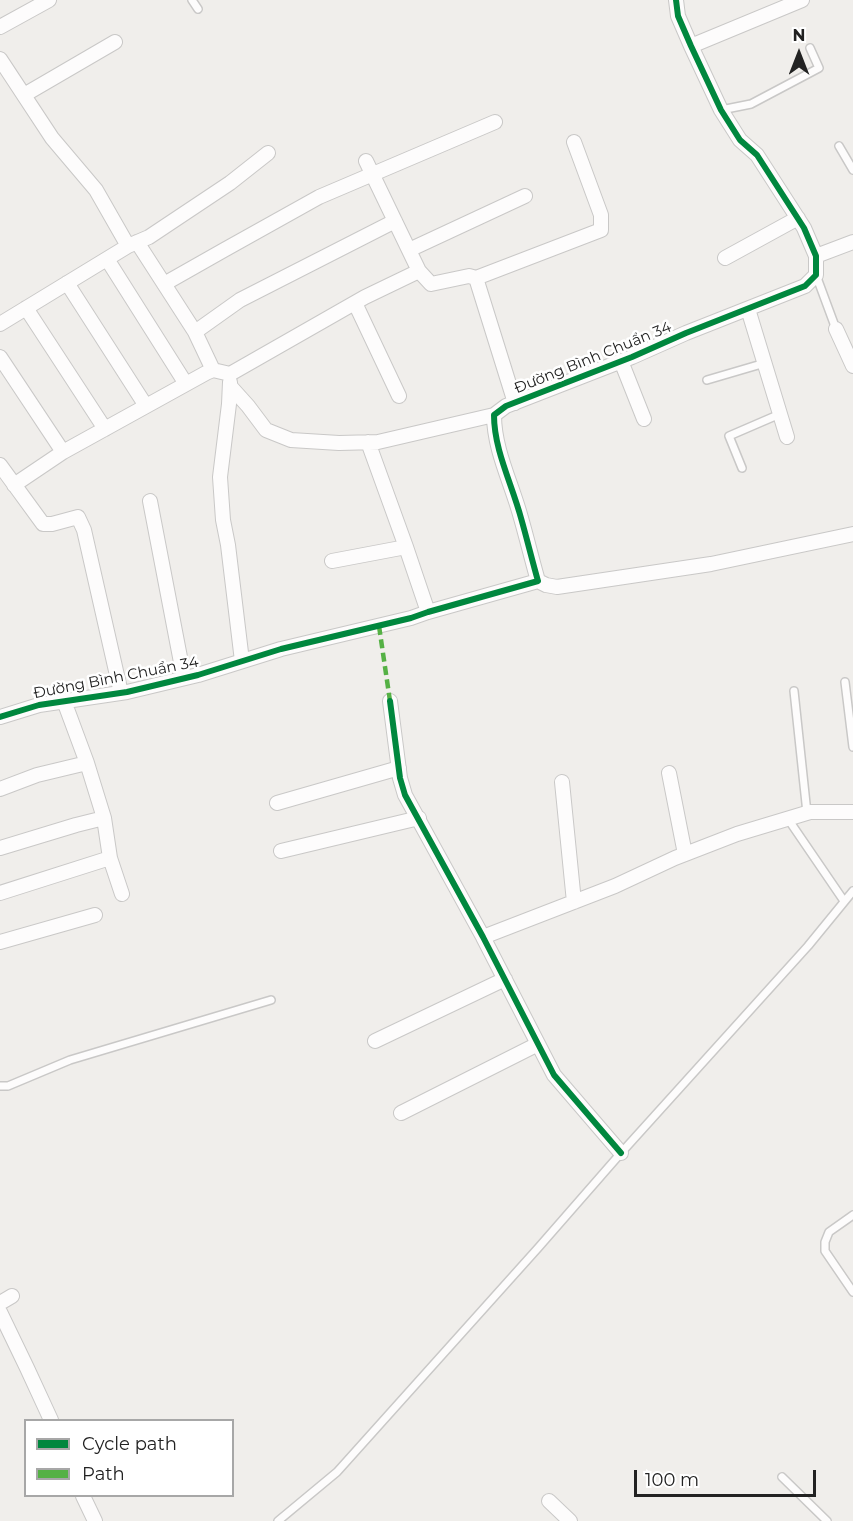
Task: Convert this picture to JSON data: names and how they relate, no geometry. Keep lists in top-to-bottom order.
{
  "streets": {
    "street": ["Đường Bình Chuẩn 34"]
  },
  "legend": ["Cycle path", "Path"],
  "scale_bar": "100 m",
  "north": "top"
}
